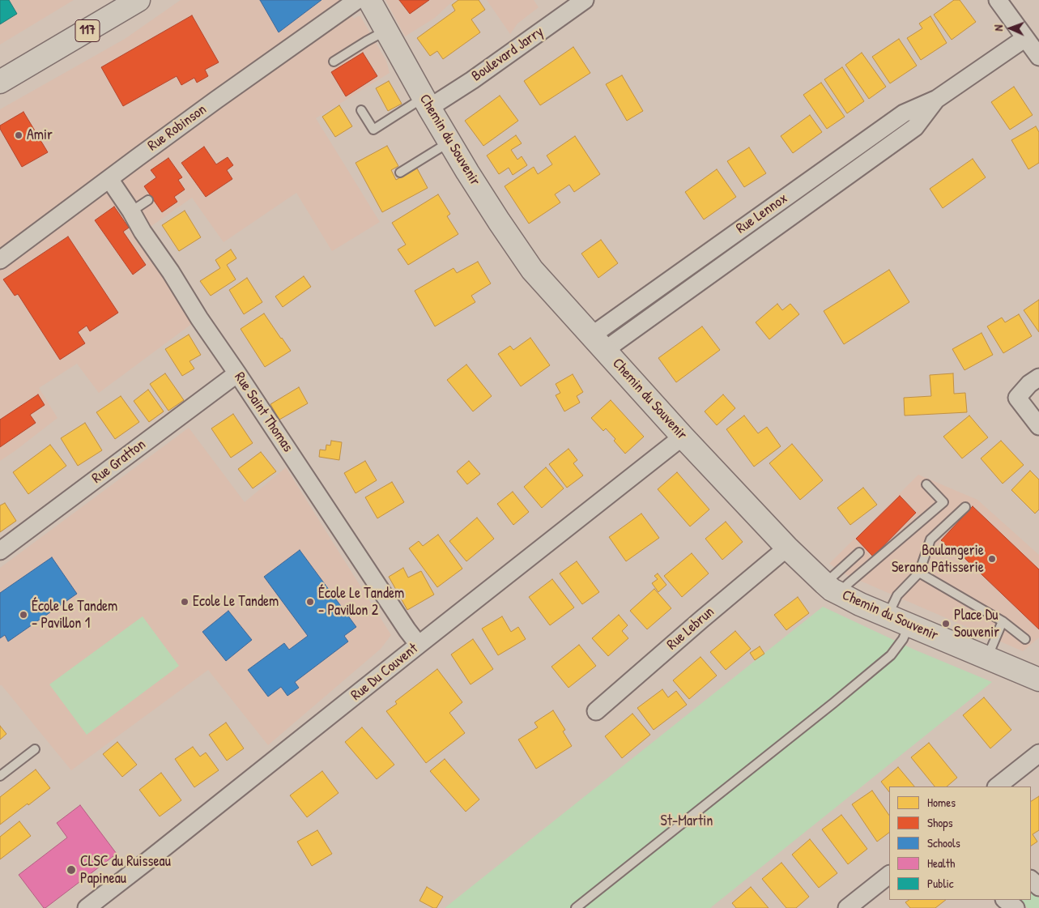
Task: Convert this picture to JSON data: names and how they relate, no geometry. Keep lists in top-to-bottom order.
{
  "streets": {
    "street": [
      "117",
      "Boulevard Jarry",
      "Rue Robinson",
      "Chemin du Souvenir",
      "Rue Lennox",
      "Rue Saint Thomas",
      "Rue Gratton",
      "Rue Lebrun",
      "Rue Du Couvent"
    ]
  },
  "crossings": [
    ["Boulevard Jarry", "Chemin du Souvenir"],
    ["Rue Robinson", "Rue Saint Thomas"],
    ["Chemin du Souvenir", "Rue Lennox"],
    ["Chemin du Souvenir", "Rue Lebrun"],
    ["Chemin du Souvenir", "Rue Du Couvent"],
    ["Rue Saint Thomas", "Rue Gratton"],
    ["Rue Saint Thomas", "Rue Du Couvent"]
  ],
  "parks": ["St-Martin"],
  "places": [
    "Amir",
    "Boulangerie Serano Pâtisserie",
    "Ecole Le Tandem",
    "École Le Tandem - Pavillon 2",
    "École Le Tandem - Pavillon 1",
    "Place Du Souvenir",
    "CLSC du Ruisseau Papineau"
  ],
  "legend": [
    "Homes",
    "Shops",
    "Schools",
    "Health",
    "Public"
  ],
  "north": "left"
}
